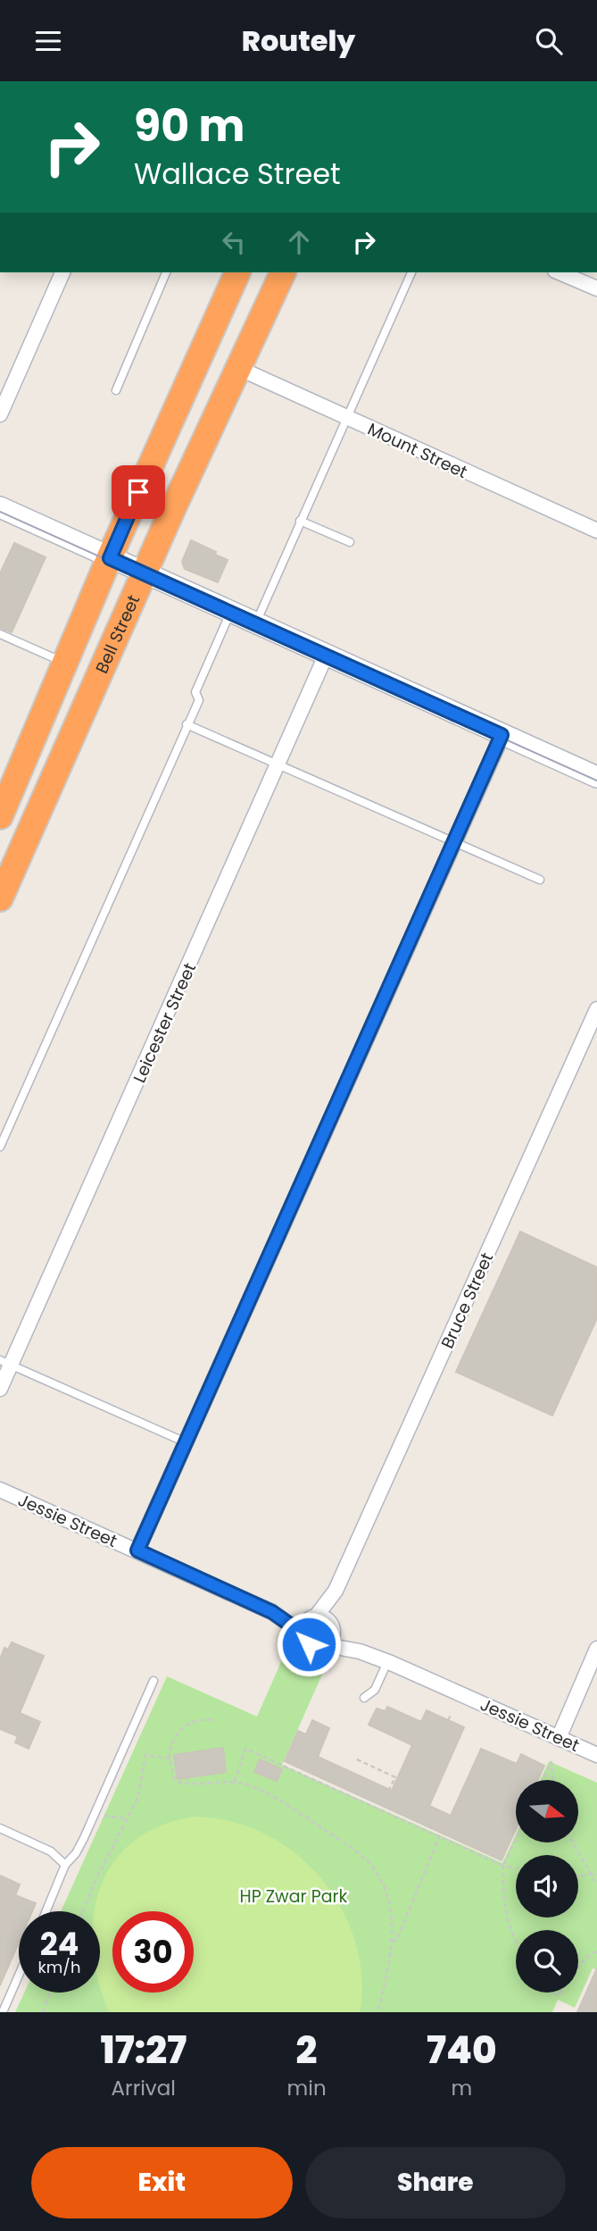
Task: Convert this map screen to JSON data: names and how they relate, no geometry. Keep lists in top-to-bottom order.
{
  "streets": {
    "highway": ["Bell Street"],
    "street": [
      "Mount Street",
      "Leicester Street",
      "Bruce Street",
      "Jessie Street"
    ]
  },
  "crossings": [
    ["Mount Street", "Bell Street"],
    ["Bruce Street", "Jessie Street"]
  ],
  "parks": ["HP Zwar Park"],
  "north": "right",
  "page": {
    "header": "Routely",
    "turn": ["90 m", "Wallace Street"],
    "speed": "24 km/h",
    "limit": "30",
    "eta": [
      "17:27",
      "Arrival",
      "2",
      "min",
      "740",
      "m"
    ],
    "buttons": ["Exit", "Share"]
  }
}
